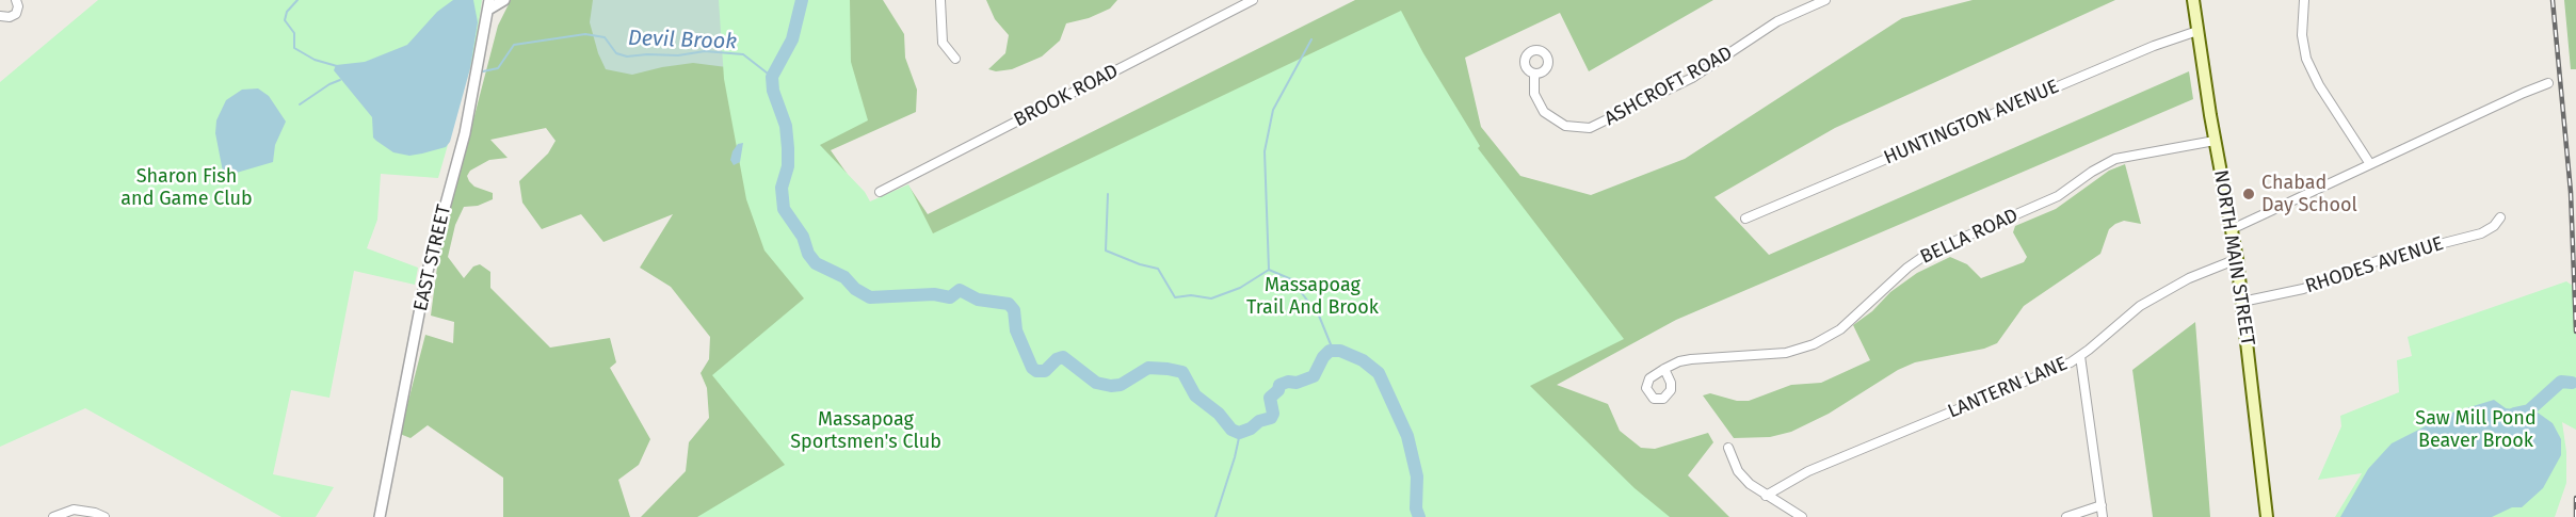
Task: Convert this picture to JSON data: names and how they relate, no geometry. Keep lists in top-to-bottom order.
{
  "streets": {
    "main road": ["NORTH MAIN STREET"],
    "street": [
      "ASHCROFT ROAD",
      "BROOK ROAD",
      "HUNTINGTON AVENUE",
      "BELLA ROAD",
      "EAST STREET",
      "RHODES AVENUE",
      "LANTERN LANE"
    ]
  },
  "crossings": [
    ["HUNTINGTON AVENUE", "NORTH MAIN STREET"],
    ["BELLA ROAD", "NORTH MAIN STREET"],
    ["NORTH MAIN STREET", "RHODES AVENUE"],
    ["NORTH MAIN STREET", "LANTERN LANE"]
  ],
  "water": ["Devil Brook"],
  "parks": [
    "Sharon Fish and Game Club",
    "Massapoag Trail And Brook",
    "Saw Mill Pond Beaver Brook",
    "Massapoag Sportsmen's Club"
  ],
  "places": ["Chabad Day School"]
}
